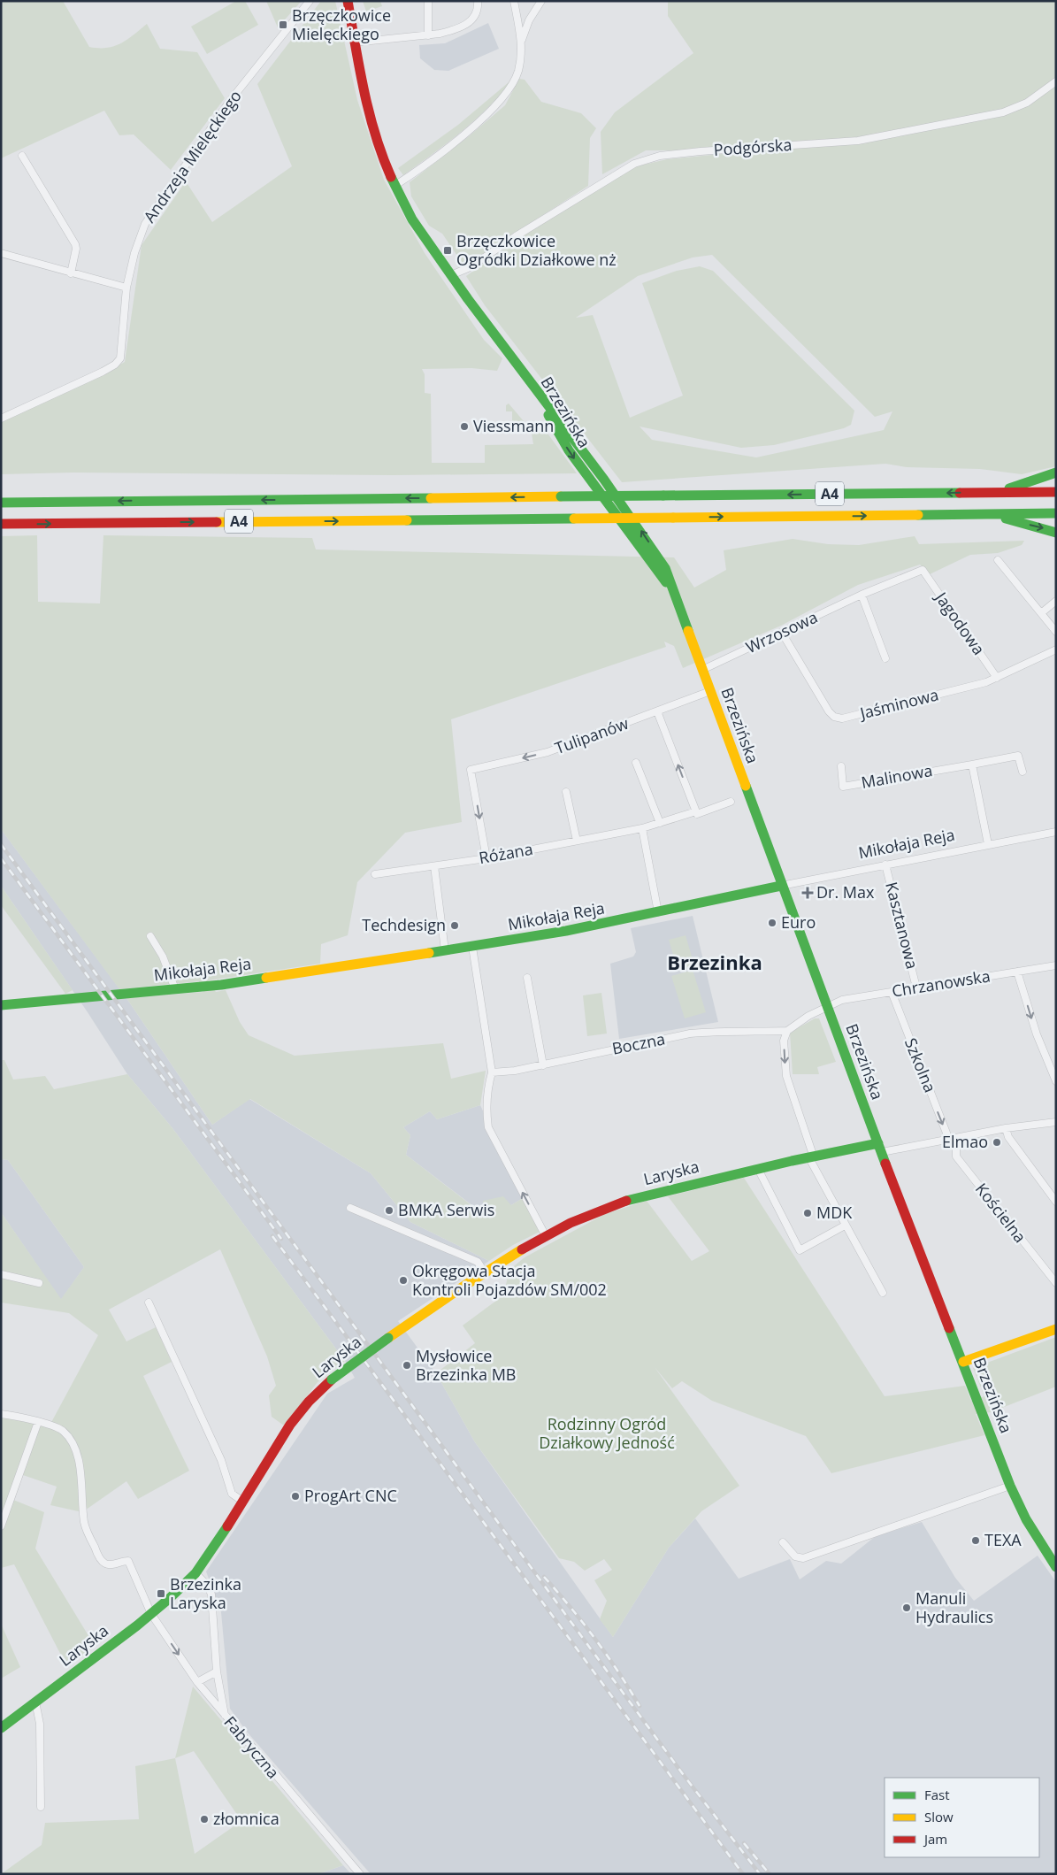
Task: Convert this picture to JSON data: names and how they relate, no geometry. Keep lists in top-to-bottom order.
{
  "streets": {
    "main road": [
      "Brzezińska",
      "A4",
      "Mikołaja Reja",
      "Laryska"
    ],
    "street": [
      "Podgórska",
      "Andrzeja Mielęckiego",
      "Jagodowa",
      "Wrzosowa",
      "Jaśminowa",
      "Tulipanów",
      "Malinowa",
      "Różana",
      "Kasztanowa",
      "Chrzanowska",
      "Boczna",
      "Szkolna",
      "Kościelna",
      "Fabryczna"
    ]
  },
  "crossings": [
    ["Podgórska", "Brzezińska"],
    ["Brzezińska", "Wrzosowa"],
    ["Brzezińska", "Tulipanów"],
    ["Brzezińska", "Mikołaja Reja"],
    ["Brzezińska", "Chrzanowska"],
    ["Brzezińska", "Laryska"],
    ["Jagodowa", "Wrzosowa"],
    ["Jagodowa", "Jaśminowa"],
    ["Wrzosowa", "Jaśminowa"],
    ["Tulipanów", "Różana"],
    ["Mikołaja Reja", "Kasztanowa"],
    ["Kasztanowa", "Chrzanowska"],
    ["Chrzanowska", "Boczna"],
    ["Chrzanowska", "Szkolna"],
    ["Laryska", "Fabryczna"]
  ],
  "one_way": ["Szkolna"],
  "districts": ["Brzezinka"],
  "parks": ["Rodzinny Ogród Działkowy Jedność"],
  "places": {
    "transit": ["Brzęczkowice Mielęckiego", "Brzęczkowice Ogródki Działkowe nż", "Brzezinka Laryska"],
    "other": [
      "Viessmann",
      "Euro",
      "Techdesign",
      "Elmao",
      "BMKA Serwis",
      "MDK",
      "Okręgowa Stacja Kontroli Pojazdów SM/002",
      "Mysłowice Brzezinka MB",
      "ProgArt CNC",
      "TEXA",
      "Manuli Hydraulics",
      "złomnica"
    ],
    "health": ["Dr. Max"]
  },
  "legend": ["Fast", "Slow", "Jam"]
}
